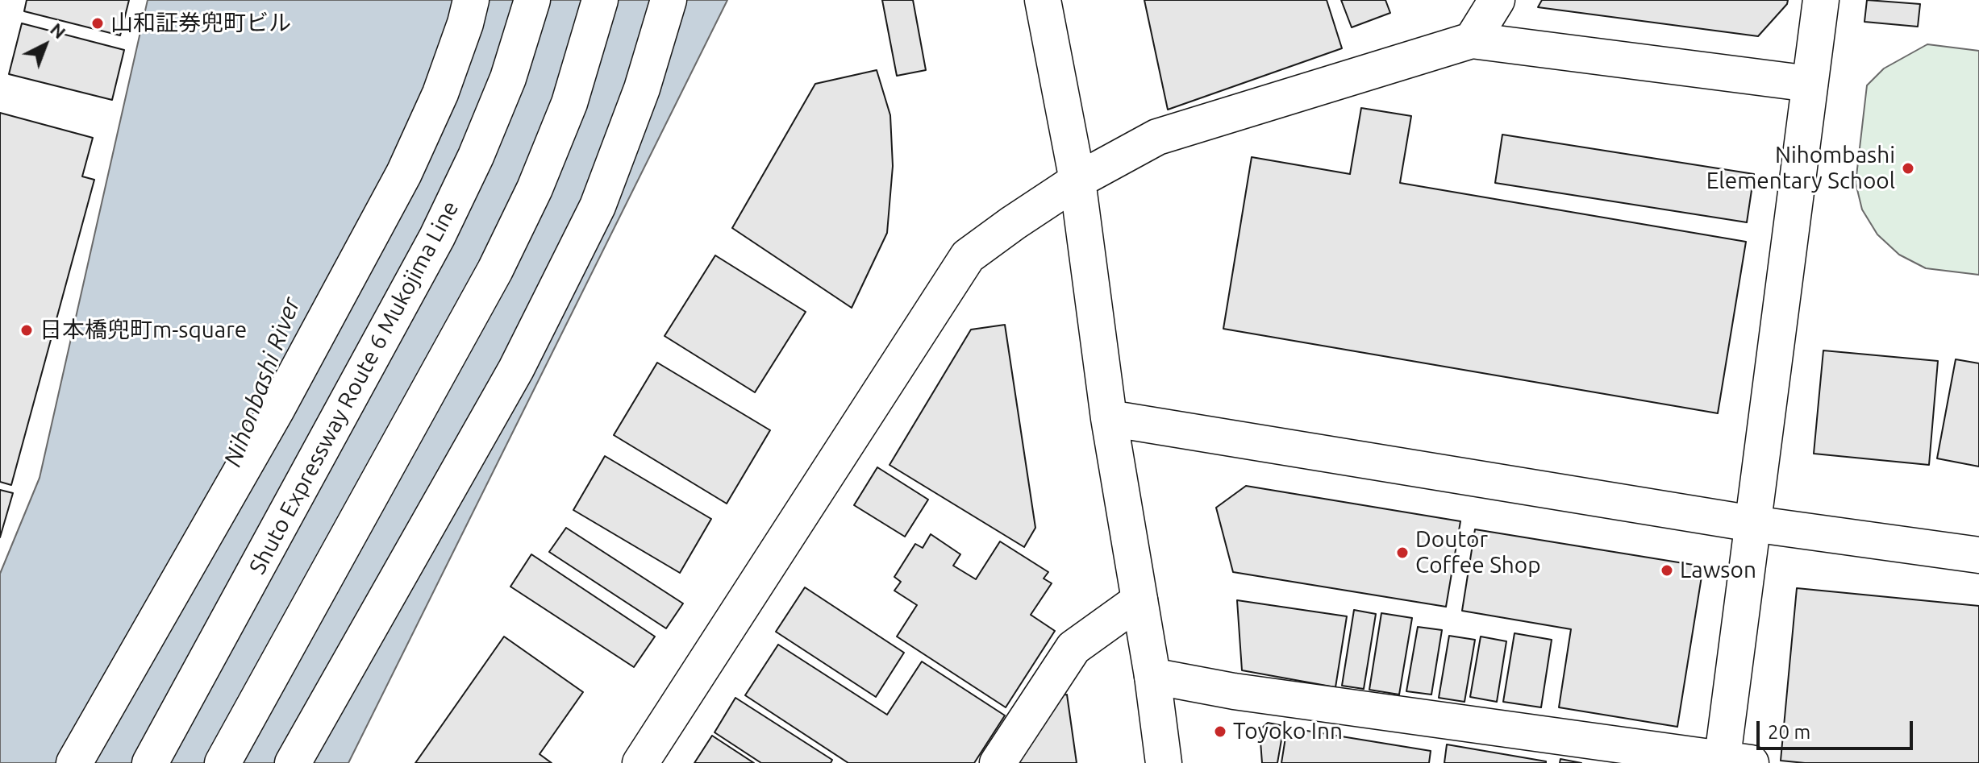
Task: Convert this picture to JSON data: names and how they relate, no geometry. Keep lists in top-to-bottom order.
{
  "streets": {
    "main road": ["Shuto Expressway Route 6 Mukojima Line"]
  },
  "water": ["Nihonbashi River"],
  "places": [
    "山和証券兜町ビル",
    "Nihombashi Elementary School",
    "日本橋兜町m-square",
    "Doutor Coffee Shop",
    "Lawson",
    "Toyoko Inn"
  ],
  "scale_bar": "20 m",
  "north": "top right"
}
